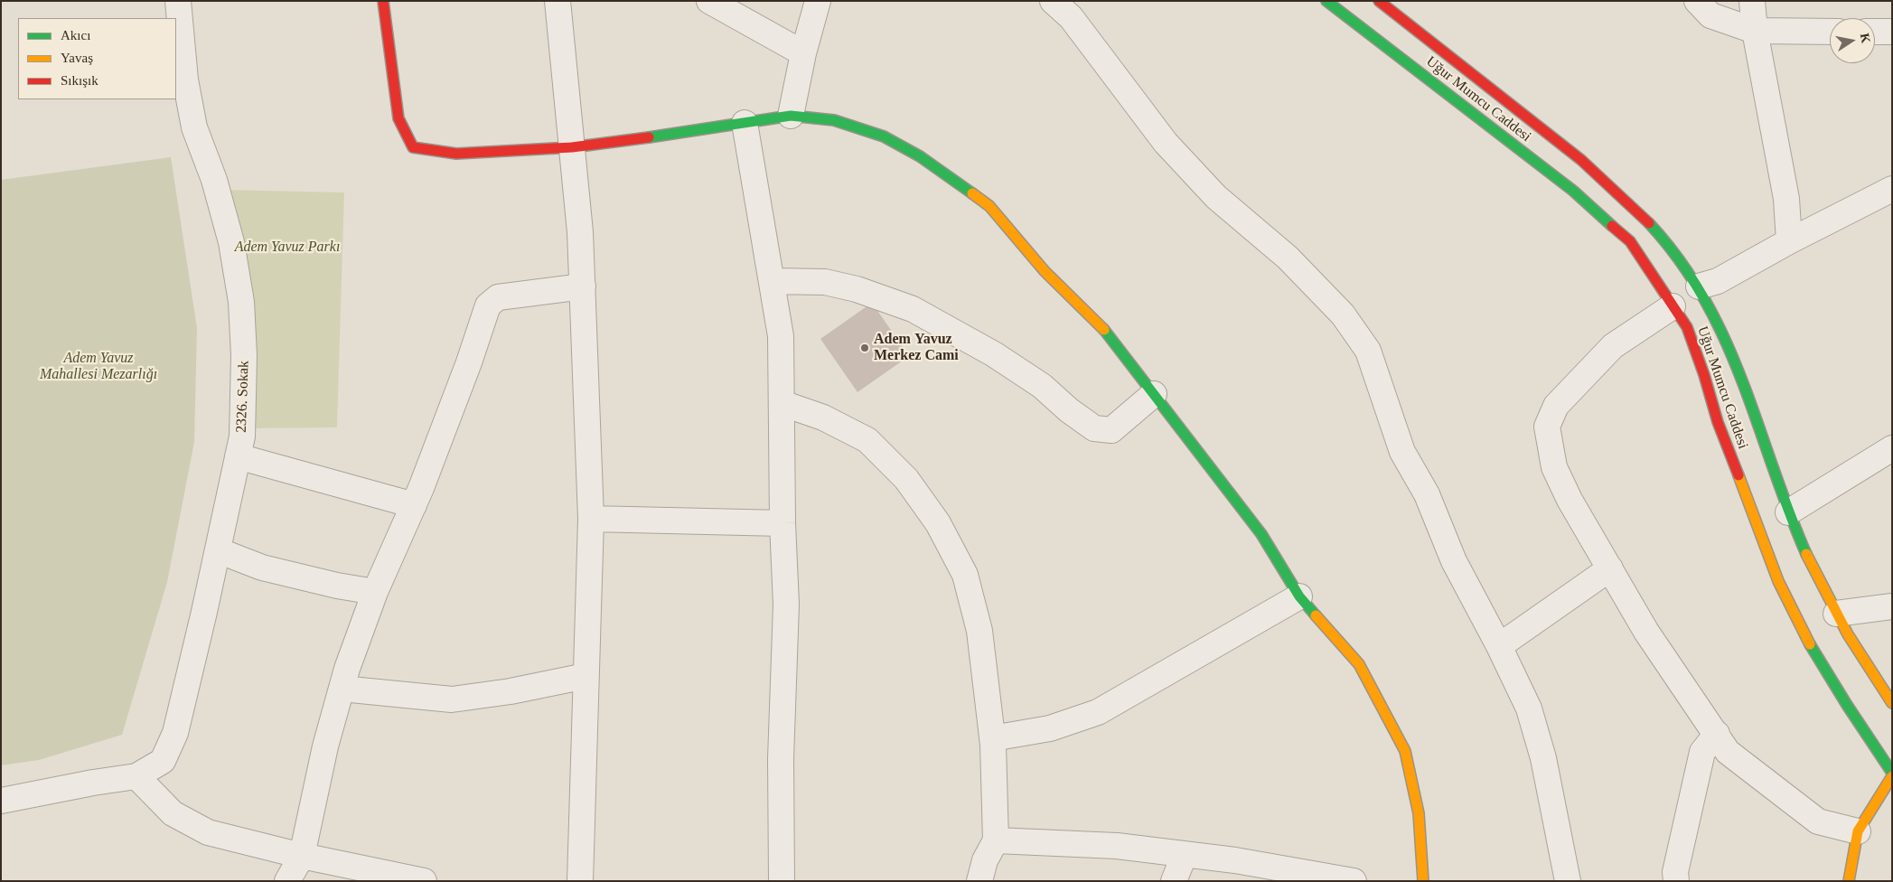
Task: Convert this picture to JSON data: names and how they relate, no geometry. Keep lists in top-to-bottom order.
{
  "streets": {
    "main road": ["Uğur Mumcu Caddesi"],
    "street": ["2326. Sokak"]
  },
  "parks": ["Adem Yavuz Parkı", "Adem Yavuz Mahallesi Mezarlığı"],
  "places": ["Adem Yavuz Merkez Cami"],
  "legend": ["Akıcı", "Yavaş", "Sıkışık"],
  "north": "right"
}
